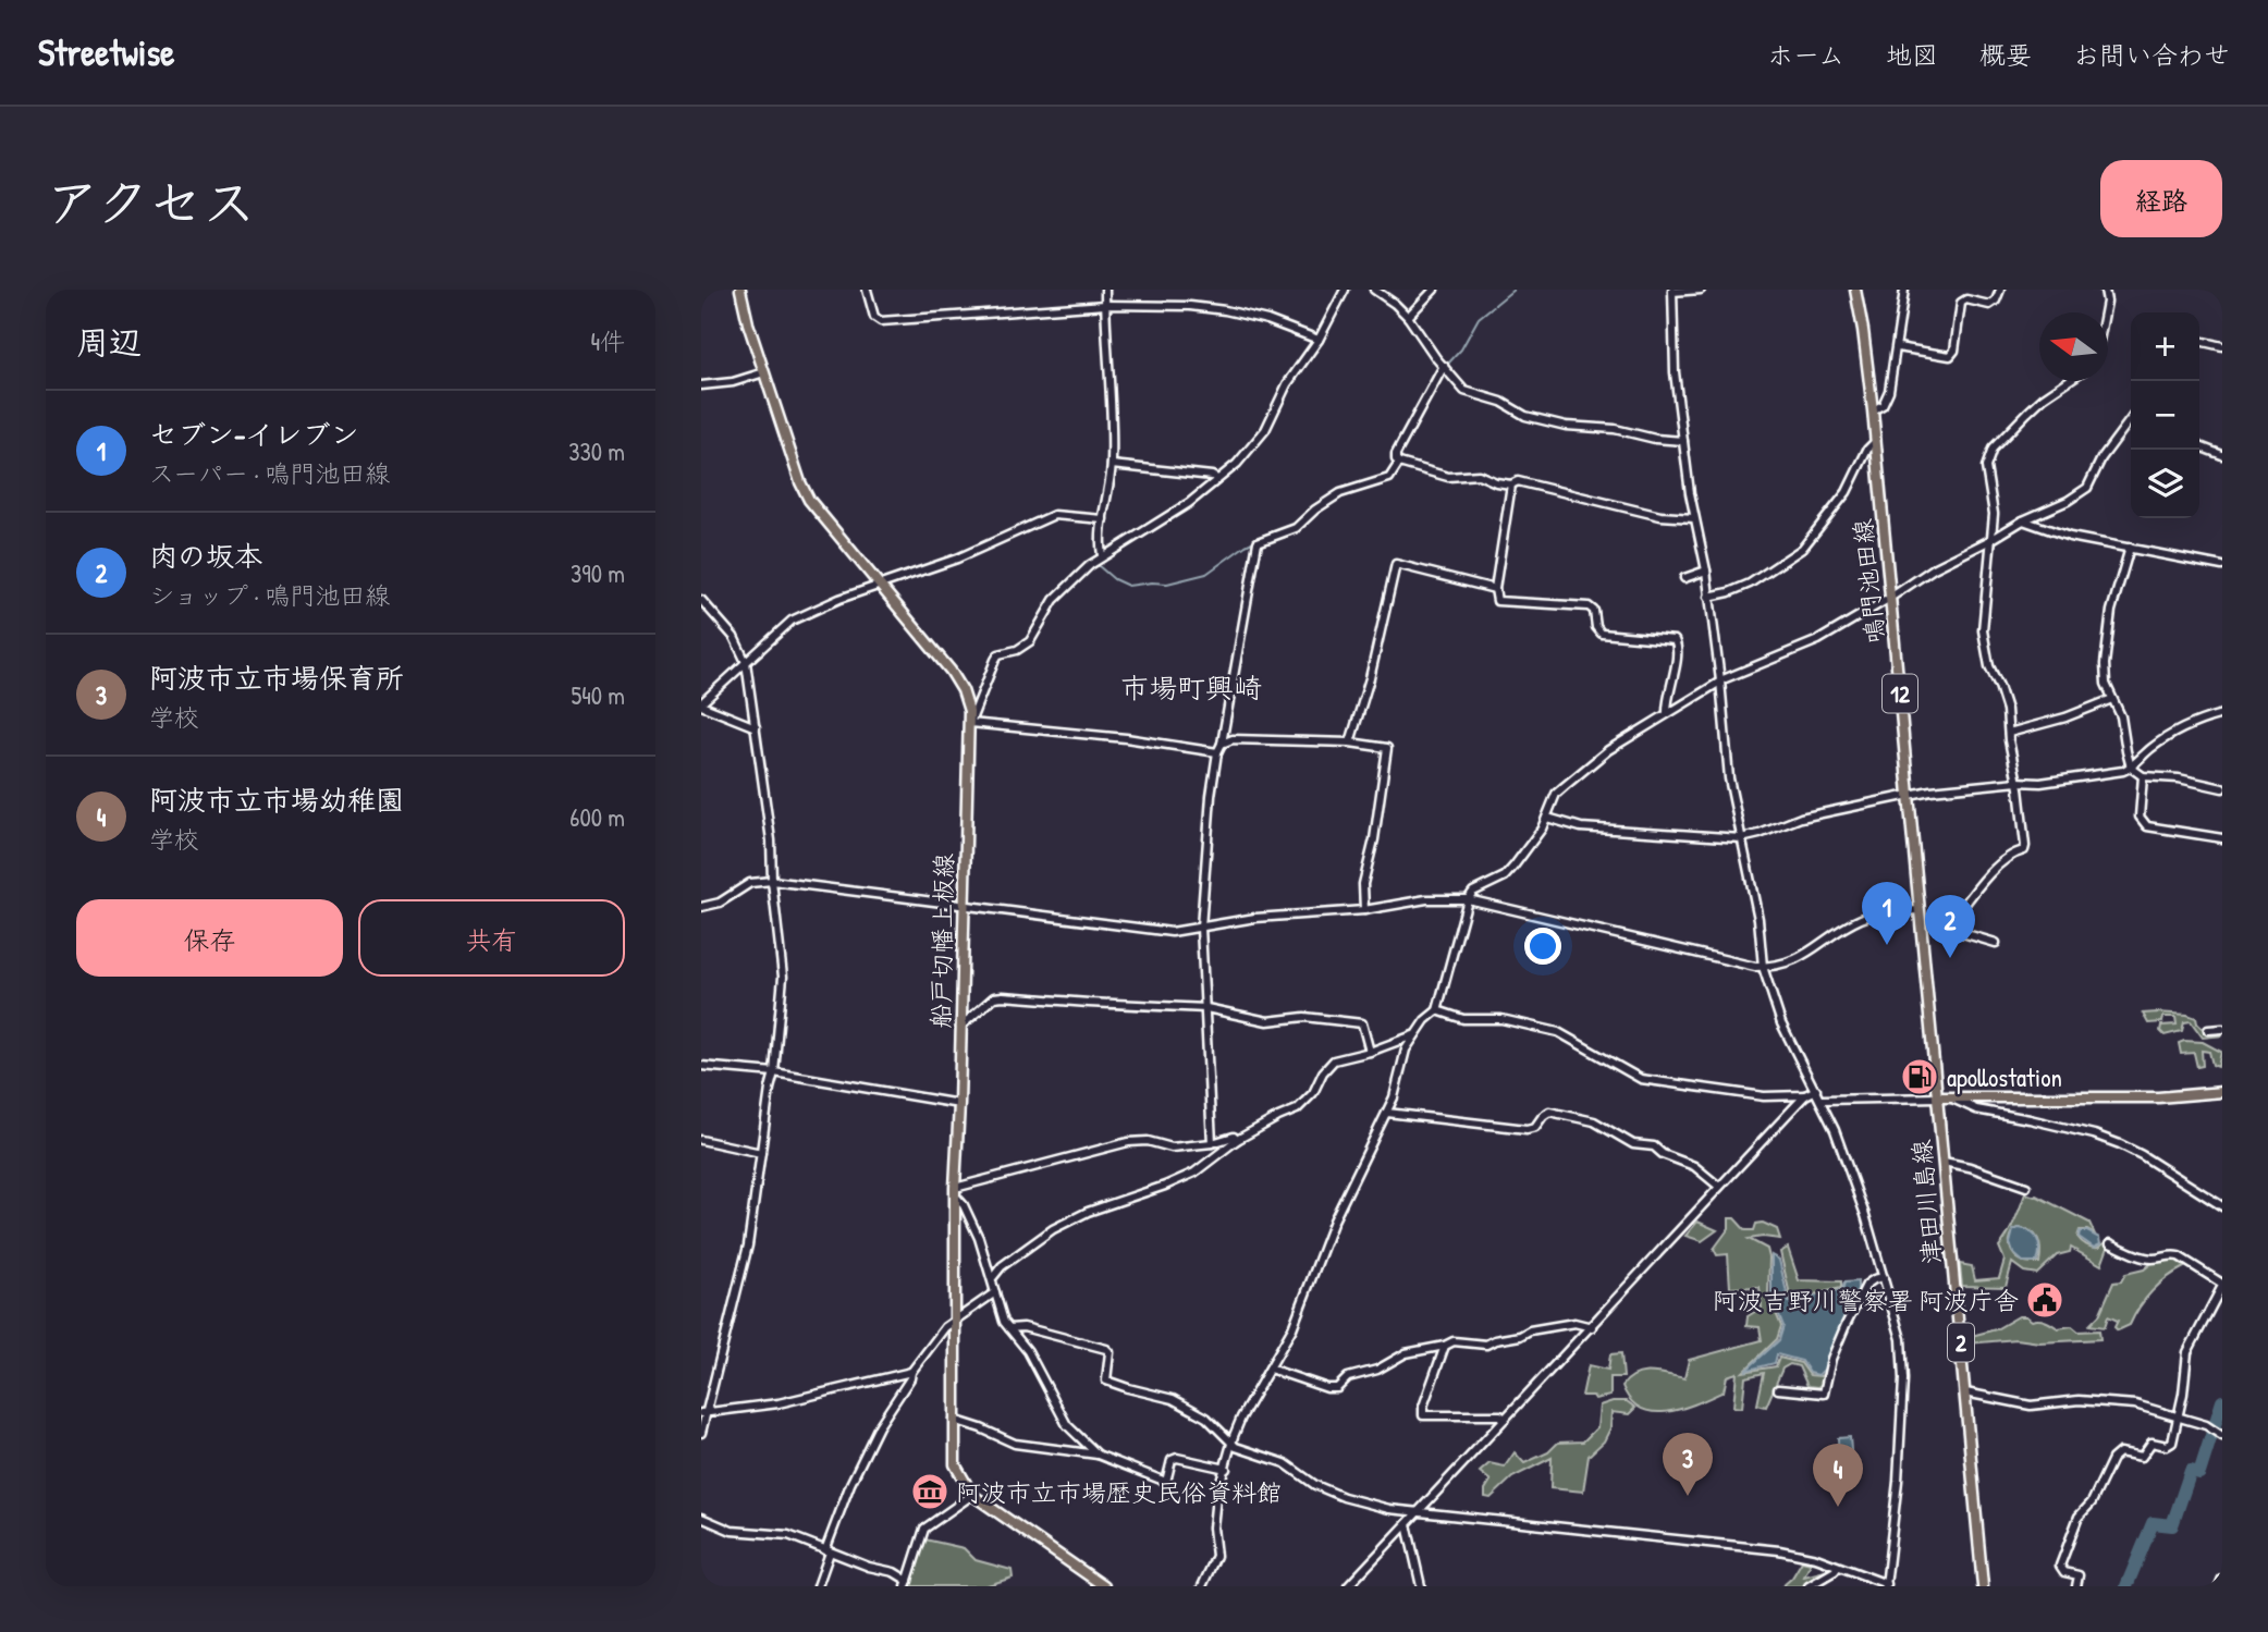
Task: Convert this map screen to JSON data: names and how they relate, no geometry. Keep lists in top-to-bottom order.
{
  "streets": {
    "main road": [
      "鳴門池田線",
      "12",
      "船戸切幡上板線",
      "津田川島線",
      "2"
    ]
  },
  "crossings": [
    ["鳴門池田線", "津田川島線"]
  ],
  "districts": ["市場町興崎"],
  "places": {
    "fuel station": ["apollostation"],
    "public building": ["阿波吉野川警察署 阿波庁舎"],
    "museum": ["阿波市立市場歴史民俗資料館"]
  },
  "north": "left",
  "page": {
    "header": "Streetwise",
    "nav": [
      "ホーム",
      "地図",
      "概要",
      "お問い合わせ"
    ],
    "title": "アクセス",
    "buttons": [
      "経路",
      ["保存", "共有"]
    ],
    "heading": ["周辺", "4件"],
    "map_buttons": ["+", "−"],
    "list": [
      {
        "mark": "1",
        "name": "セブン-イレブン",
        "note": "スーパー · 鳴門池田線",
        "value": "330 m"
      },
      {
        "mark": "2",
        "name": "肉の坂本",
        "note": "ショップ · 鳴門池田線",
        "value": "390 m"
      },
      {
        "mark": "3",
        "name": "阿波市立市場保育所",
        "note": "学校",
        "value": "540 m"
      },
      {
        "mark": "4",
        "name": "阿波市立市場幼稚園",
        "note": "学校",
        "value": "600 m"
      }
    ],
    "pins": [
      "1",
      "2",
      "3",
      "4"
    ]
  }
}
